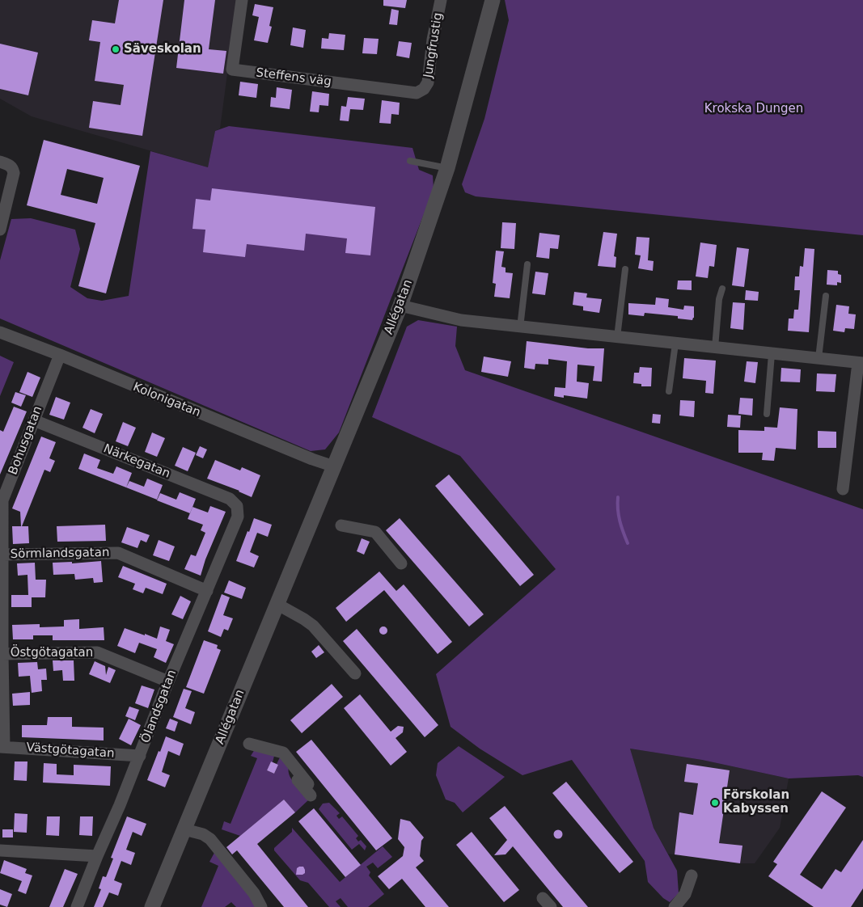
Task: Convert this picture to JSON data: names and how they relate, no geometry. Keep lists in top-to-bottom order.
{
  "streets": {
    "street": [
      "Jungfrustig",
      "Steffens väg",
      "Allégatan",
      "Kolonigatan",
      "Bohusgatan",
      "Närkegatan",
      "Sörmlandsgatan",
      "Östgötagatan",
      "Ölandsgatan",
      "Västgötagatan"
    ]
  },
  "crossings": [
    ["Jungfrustig", "Steffens väg"],
    ["Allégatan", "Kolonigatan"],
    ["Kolonigatan", "Bohusgatan"],
    ["Bohusgatan", "Närkegatan"],
    ["Bohusgatan", "Sörmlandsgatan"],
    ["Bohusgatan", "Östgötagatan"],
    ["Bohusgatan", "Västgötagatan"],
    ["Närkegatan", "Ölandsgatan"],
    ["Sörmlandsgatan", "Ölandsgatan"],
    ["Östgötagatan", "Ölandsgatan"],
    ["Ölandsgatan", "Västgötagatan"]
  ],
  "parks": ["Krokska Dungen"],
  "places": ["Säveskolan", "Förskolan Kabyssen"]
}
